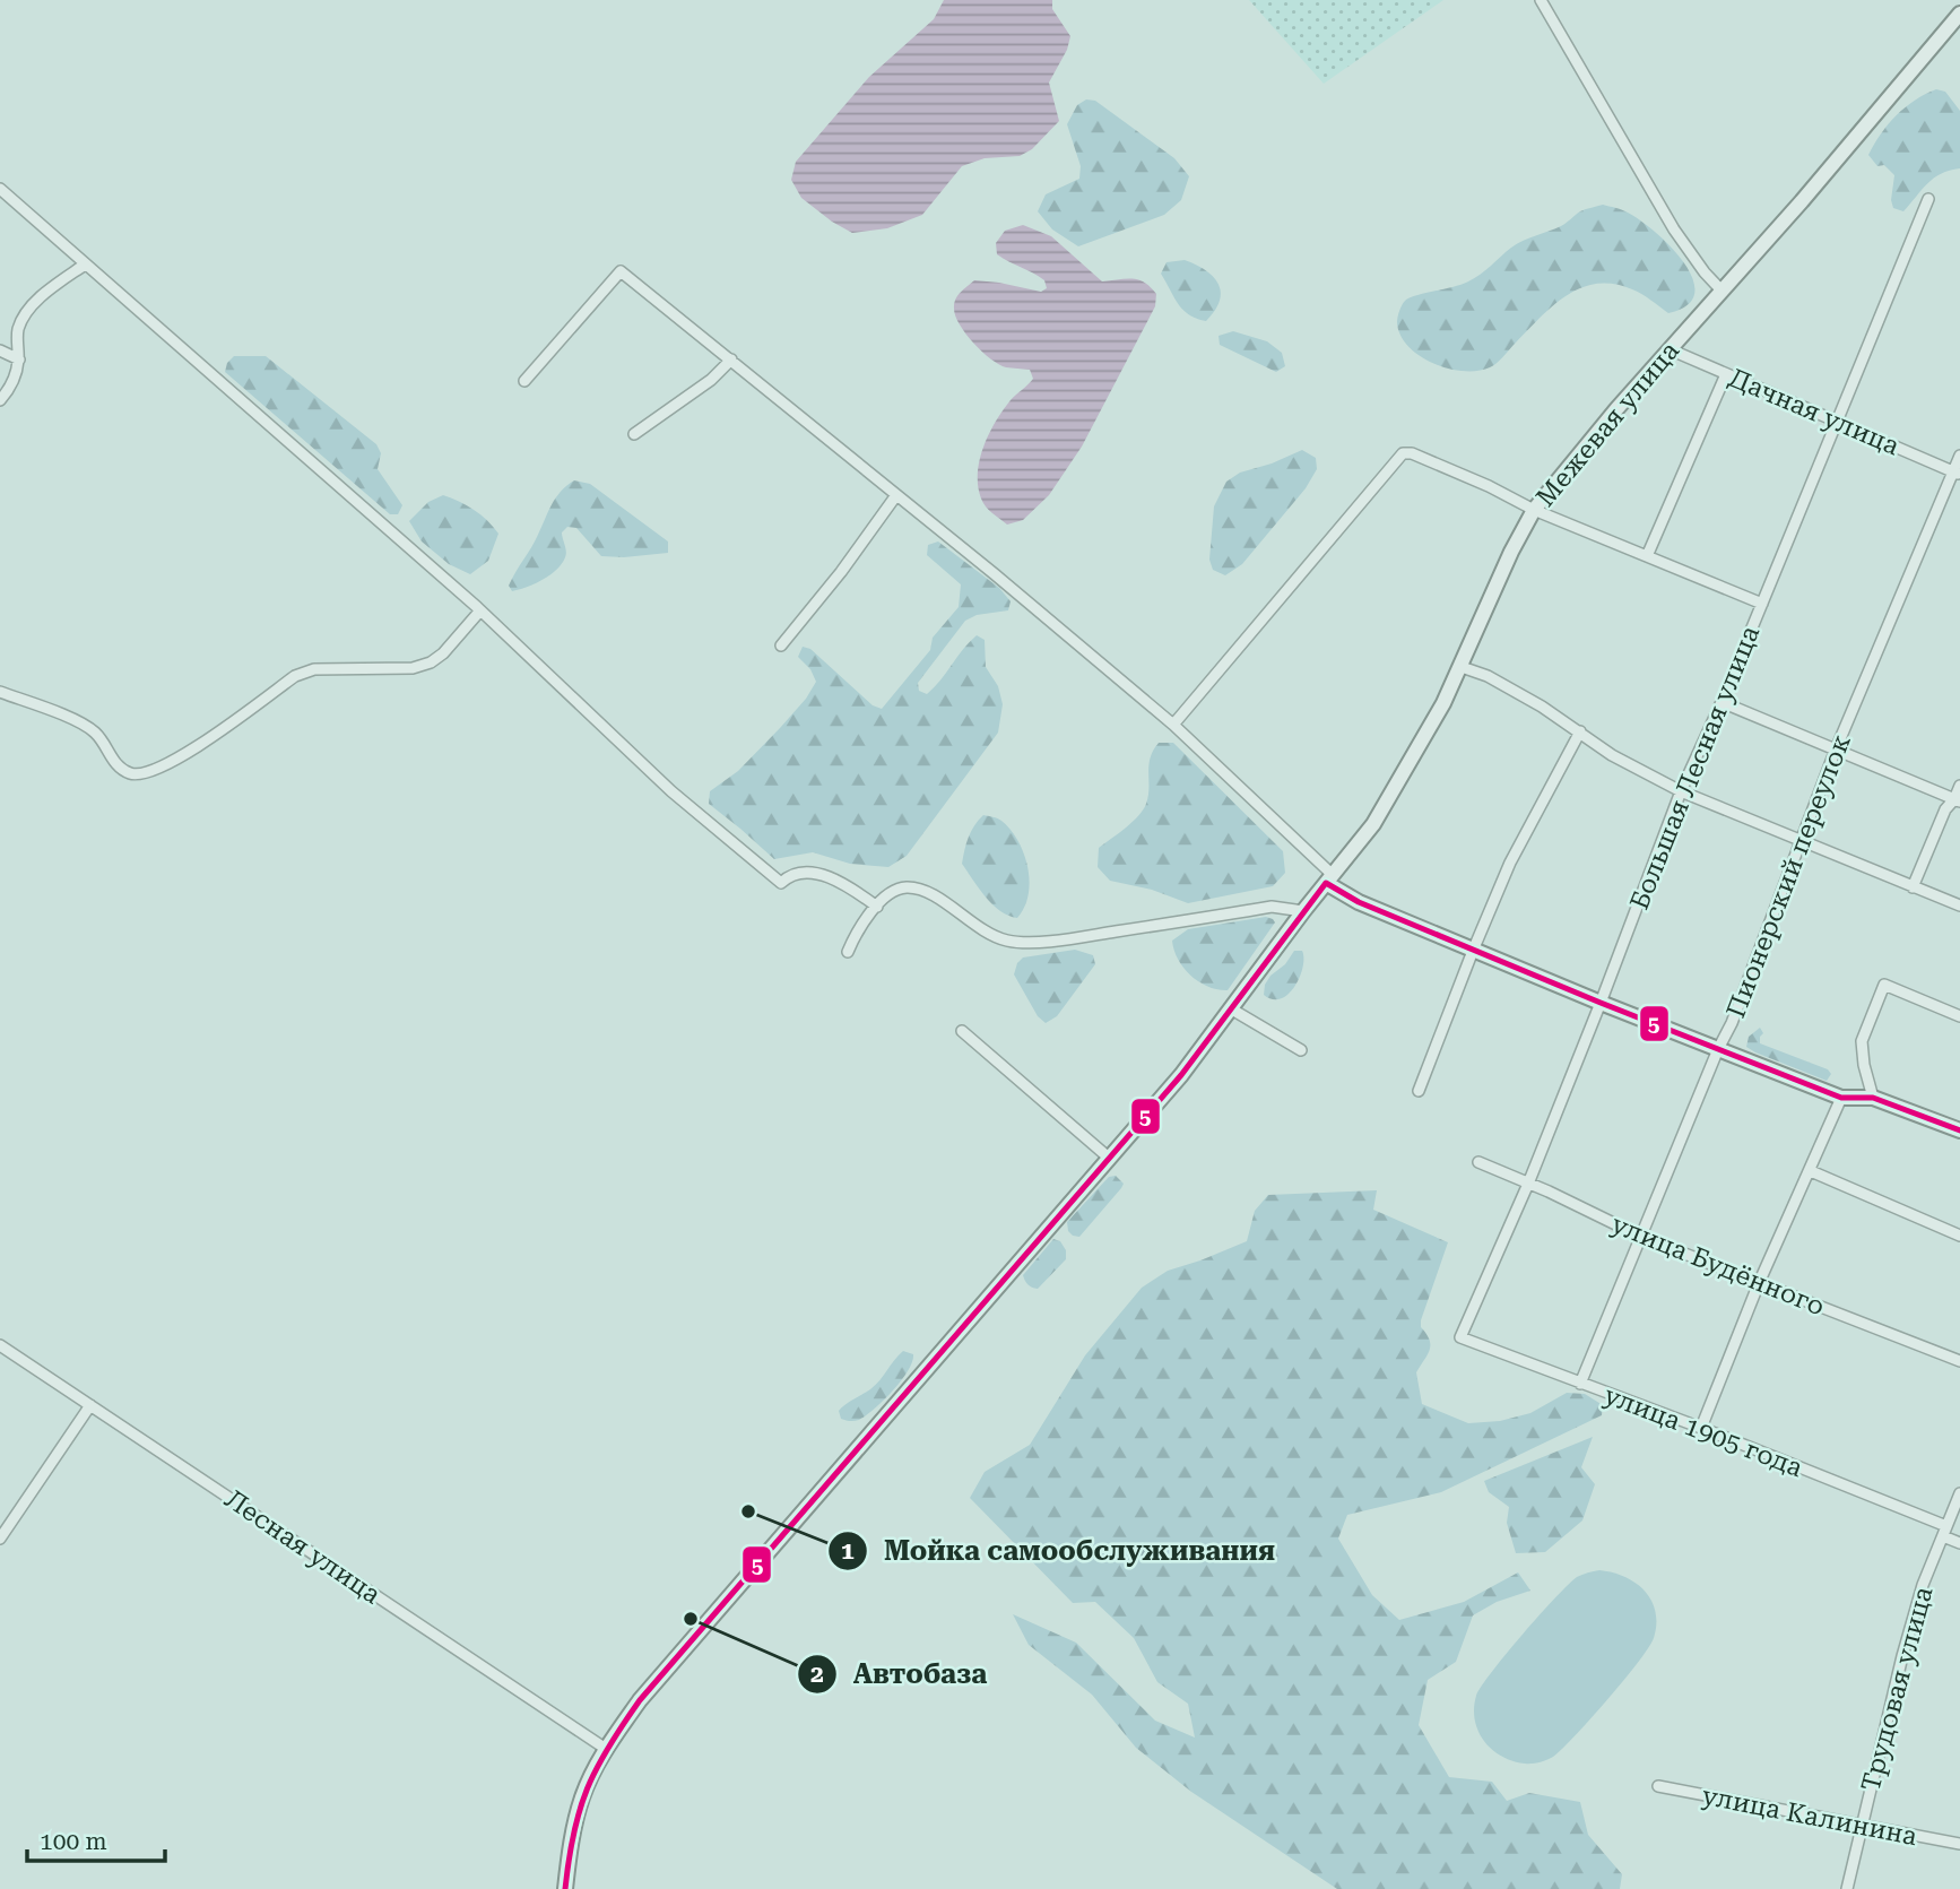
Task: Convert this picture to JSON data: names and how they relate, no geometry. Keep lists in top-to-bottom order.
{
  "streets": {
    "street": [
      "Дачная улица",
      "Межевая улица",
      "Большая Лесная улица",
      "Пионерский переулок",
      "улица Будённого",
      "улица 1905 года",
      "Лесная улица",
      "Трудовая улица",
      "улица Калинина"
    ]
  },
  "crossings": [
    ["Дачная улица", "Межевая улица"],
    ["Дачная улица", "Большая Лесная улица"],
    ["Дачная улица", "Пионерский переулок"],
    ["Межевая улица", "Лесная улица"],
    ["Большая Лесная улица", "улица Будённого"],
    ["Большая Лесная улица", "улица 1905 года"],
    ["Пионерский переулок", "улица Будённого"],
    ["Пионерский переулок", "улица 1905 года"],
    ["улица 1905 года", "Трудовая улица"],
    ["Трудовая улица", "улица Калинина"]
  ],
  "places": ["Мойка самообслуживания", "Автобаза"],
  "lines": ["transit line 5"],
  "scale_bar": "100 m"
}
